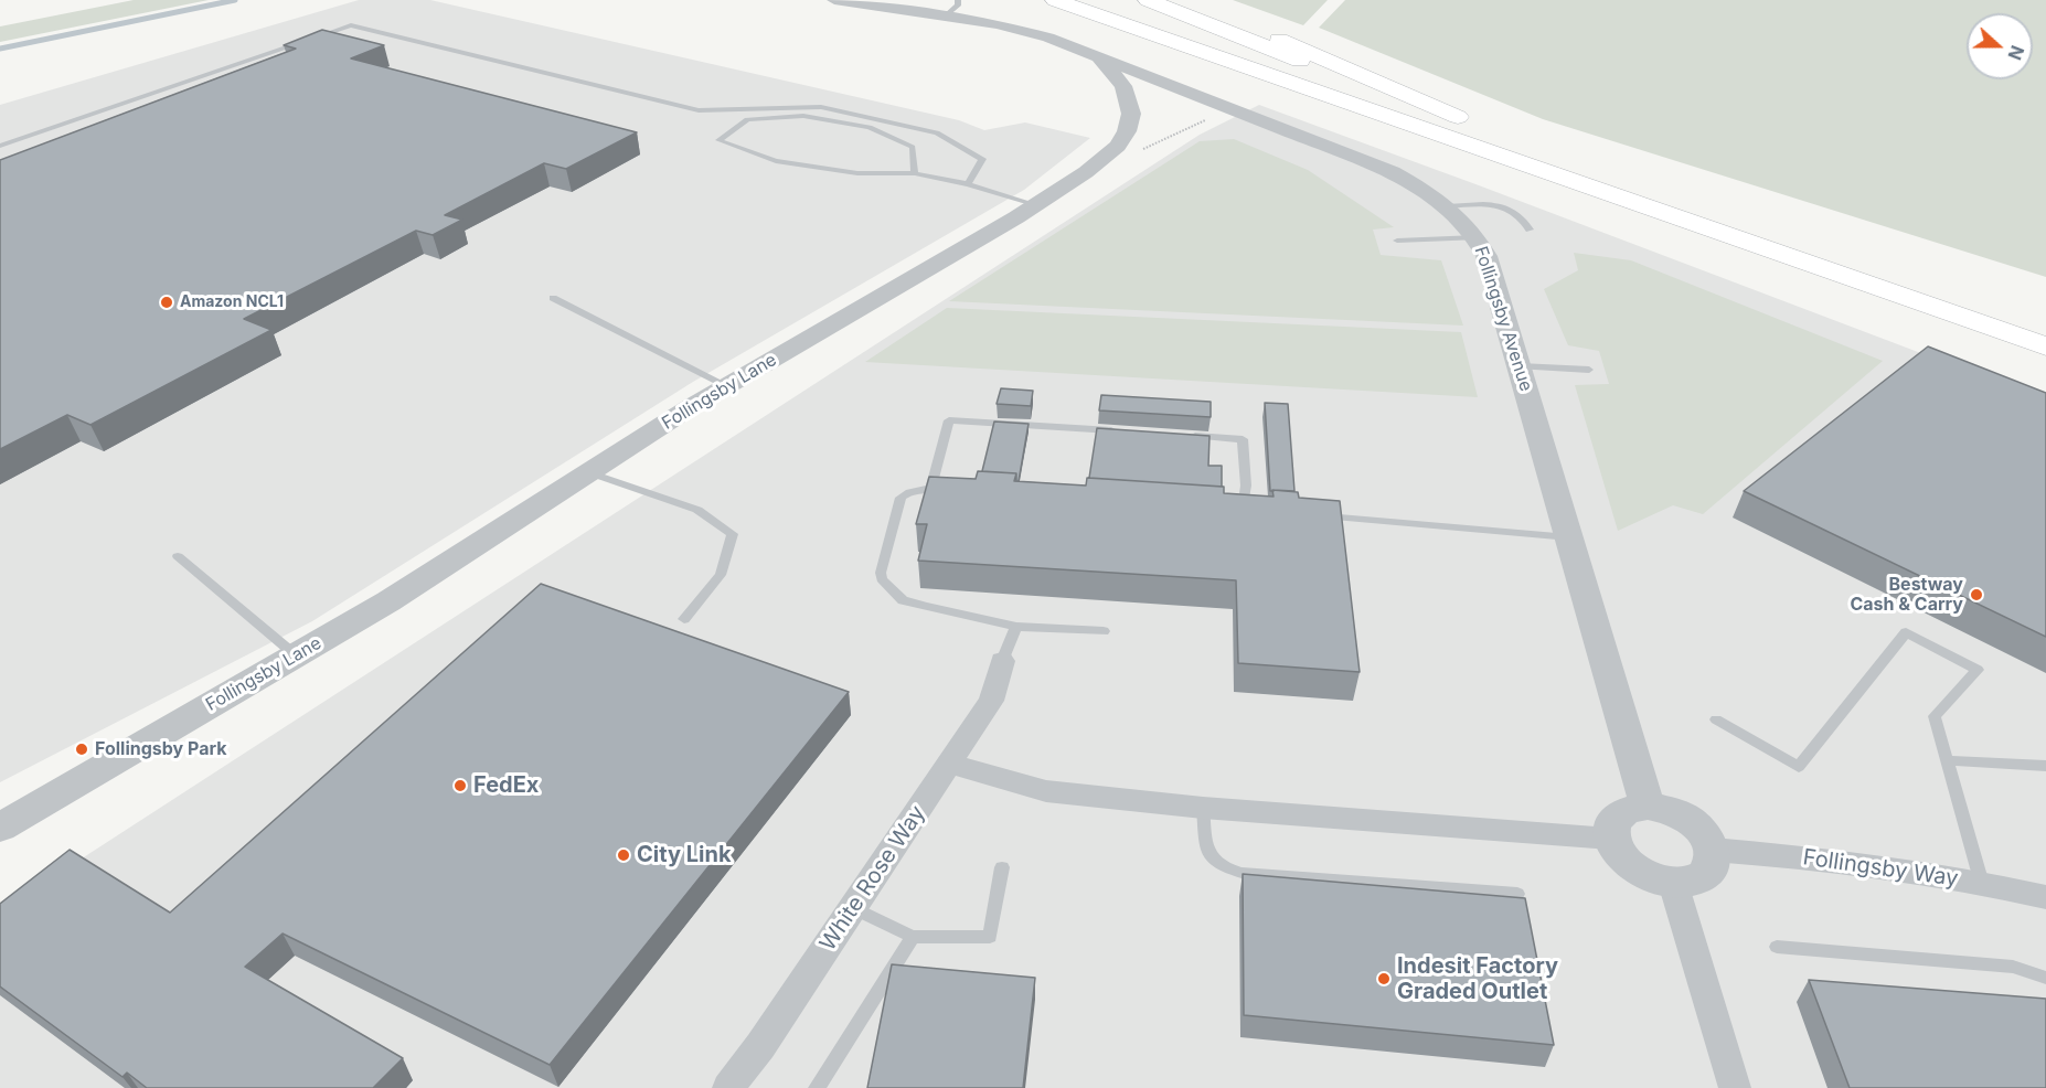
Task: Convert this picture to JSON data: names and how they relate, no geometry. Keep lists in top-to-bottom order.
{
  "streets": {
    "street": [
      "Follingsby Avenue",
      "Follingsby Lane",
      "Follingsby Way",
      "White Rose Way"
    ]
  },
  "crossings": [
    ["Follingsby Avenue", "Follingsby Lane"],
    ["Follingsby Avenue", "Follingsby Way"]
  ],
  "places": [
    "Amazon NCL1",
    "Bestway Cash & Carry",
    "Follingsby Park",
    "FedEx",
    "City Link",
    "Indesit Factory Graded Outlet"
  ],
  "north": "right"
}
